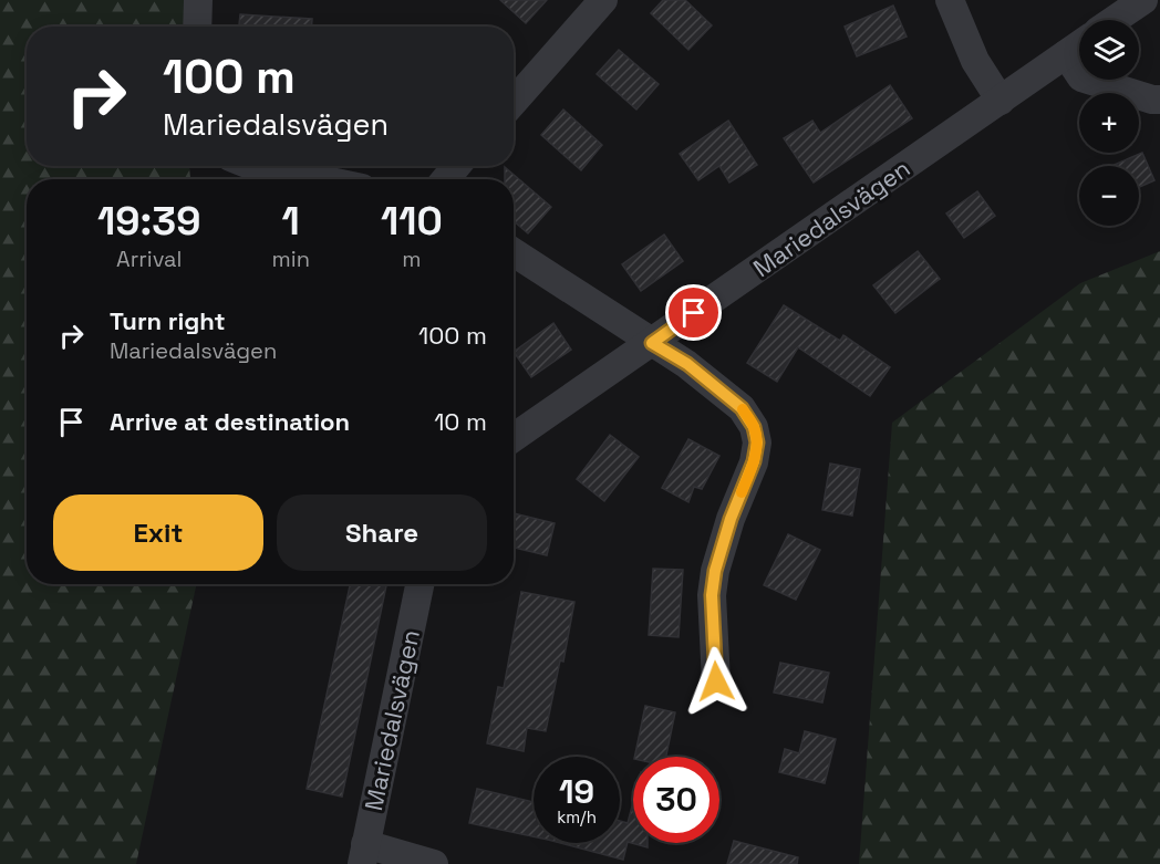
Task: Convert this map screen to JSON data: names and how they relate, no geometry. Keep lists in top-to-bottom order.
{
  "streets": {
    "street": ["Mariedalsvägen"]
  },
  "page": {
    "map_buttons": ["+", "−"],
    "turn": ["100 m", "Mariedalsvägen"],
    "eta": [
      "19:39",
      "Arrival",
      "1",
      "min",
      "110",
      "m"
    ],
    "list": [
      {
        "name": "Turn right",
        "note": "Mariedalsvägen",
        "value": "100 m"
      },
      {
        "name": "Arrive at destination",
        "value": "10 m"
      }
    ],
    "buttons": ["Exit", "Share"],
    "speed": "19 km/h",
    "limit": "30"
  }
}
